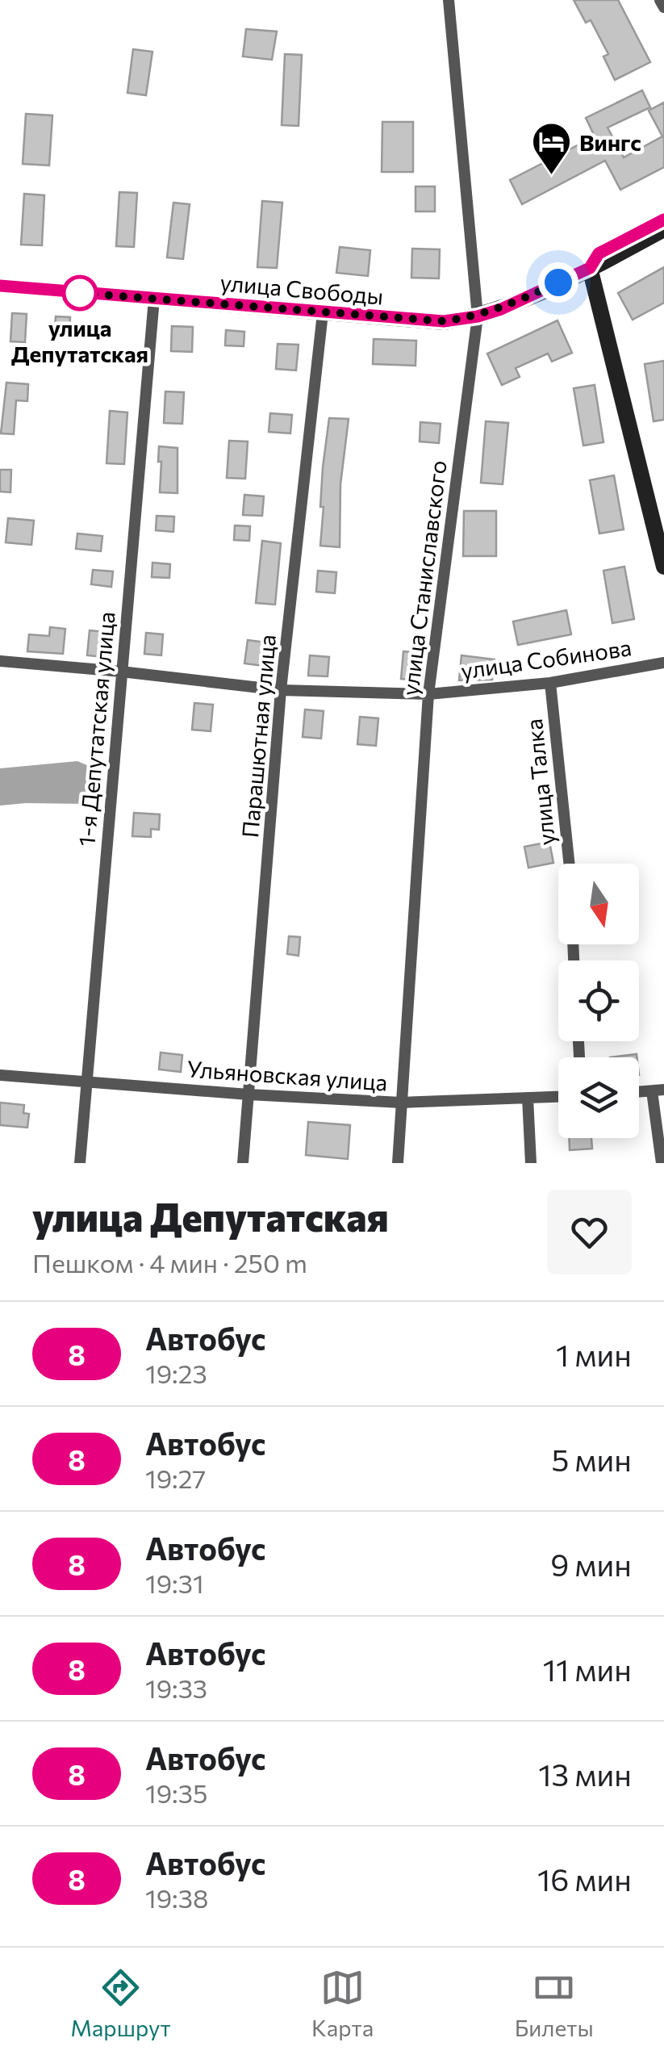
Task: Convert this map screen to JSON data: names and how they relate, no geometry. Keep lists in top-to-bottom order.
{
  "streets": {
    "street": [
      "улица Свободы",
      "улица Станиславского",
      "улица Собинова",
      "1-я Депутатская улица",
      "Парашютная улица",
      "улица Талка",
      "Ульяновская улица"
    ]
  },
  "crossings": [
    ["улица Свободы", "улица Станиславского"],
    ["улица Свободы", "1-я Депутатская улица"],
    ["улица Свободы", "Парашютная улица"],
    ["улица Станиславского", "улица Собинова"],
    ["улица Станиславского", "Ульяновская улица"],
    ["улица Собинова", "1-я Депутатская улица"],
    ["улица Собинова", "Парашютная улица"],
    ["улица Собинова", "улица Талка"],
    ["1-я Депутатская улица", "Ульяновская улица"],
    ["Парашютная улица", "Ульяновская улица"]
  ],
  "places": {
    "hotel": ["Вингс"],
    "other": ["улица Депутатская"]
  },
  "lines": ["bus line 8"],
  "north": "bottom",
  "page": {
    "heading": ["улица Депутатская", "Пешком · 4 мин · 250 m"],
    "list": [
      {
        "mark": "8",
        "name": "Автобус",
        "note": "19:23",
        "value": "1 мин"
      },
      {
        "mark": "8",
        "name": "Автобус",
        "note": "19:27",
        "value": "5 мин"
      },
      {
        "mark": "8",
        "name": "Автобус",
        "note": "19:31",
        "value": "9 мин"
      },
      {
        "mark": "8",
        "name": "Автобус",
        "note": "19:33",
        "value": "11 мин"
      },
      {
        "mark": "8",
        "name": "Автобус",
        "note": "19:35",
        "value": "13 мин"
      },
      {
        "mark": "8",
        "name": "Автобус",
        "note": "19:38",
        "value": "16 мин"
      }
    ],
    "tabs": ["Маршрут", "Карта", "Билеты"]
  }
}
